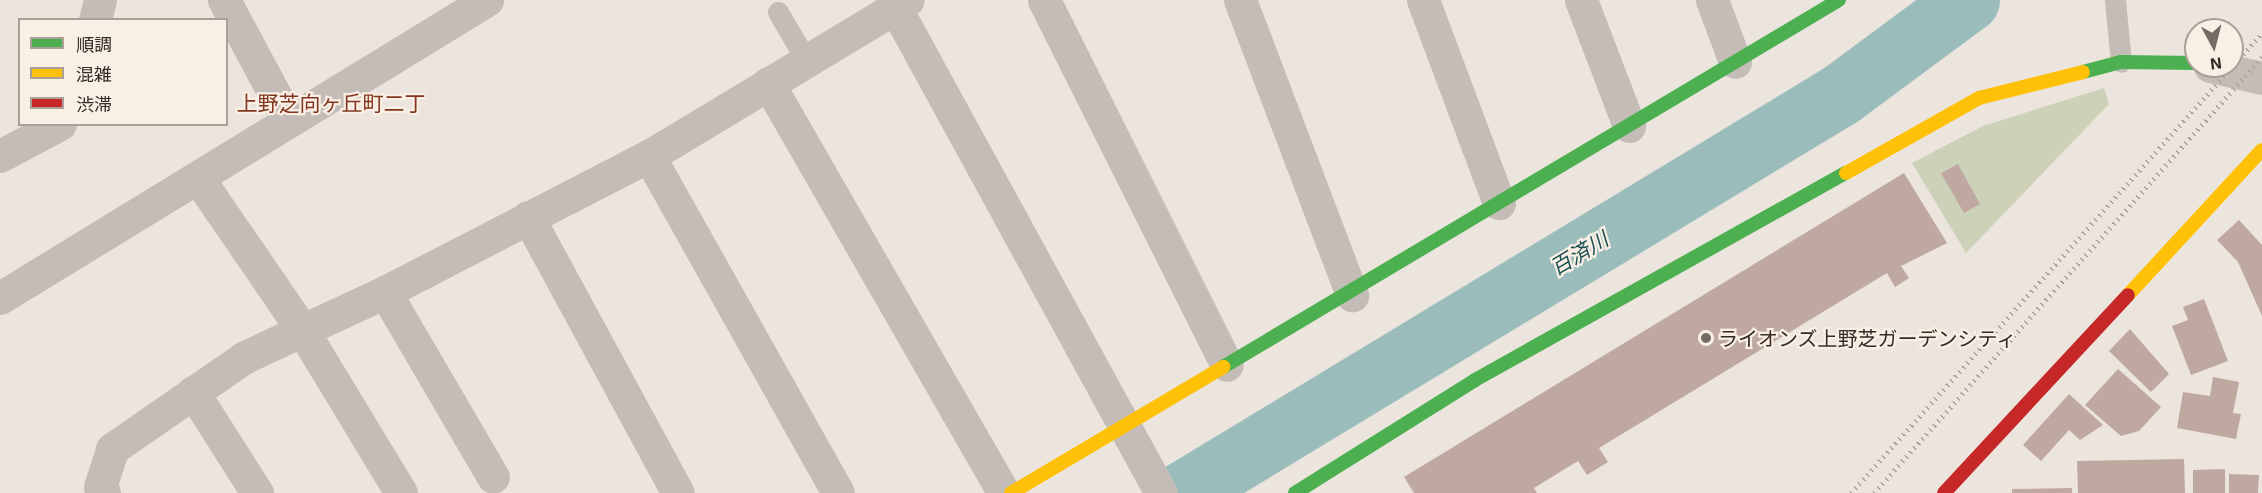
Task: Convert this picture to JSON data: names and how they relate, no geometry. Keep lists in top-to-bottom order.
{
  "districts": ["上野芝向ヶ丘町二丁"],
  "water": ["百済川"],
  "places": ["ライオンズ上野芝ガーデンシティ"],
  "legend": ["順調", "混雑", "渋滞"],
  "north": "bottom"
}
